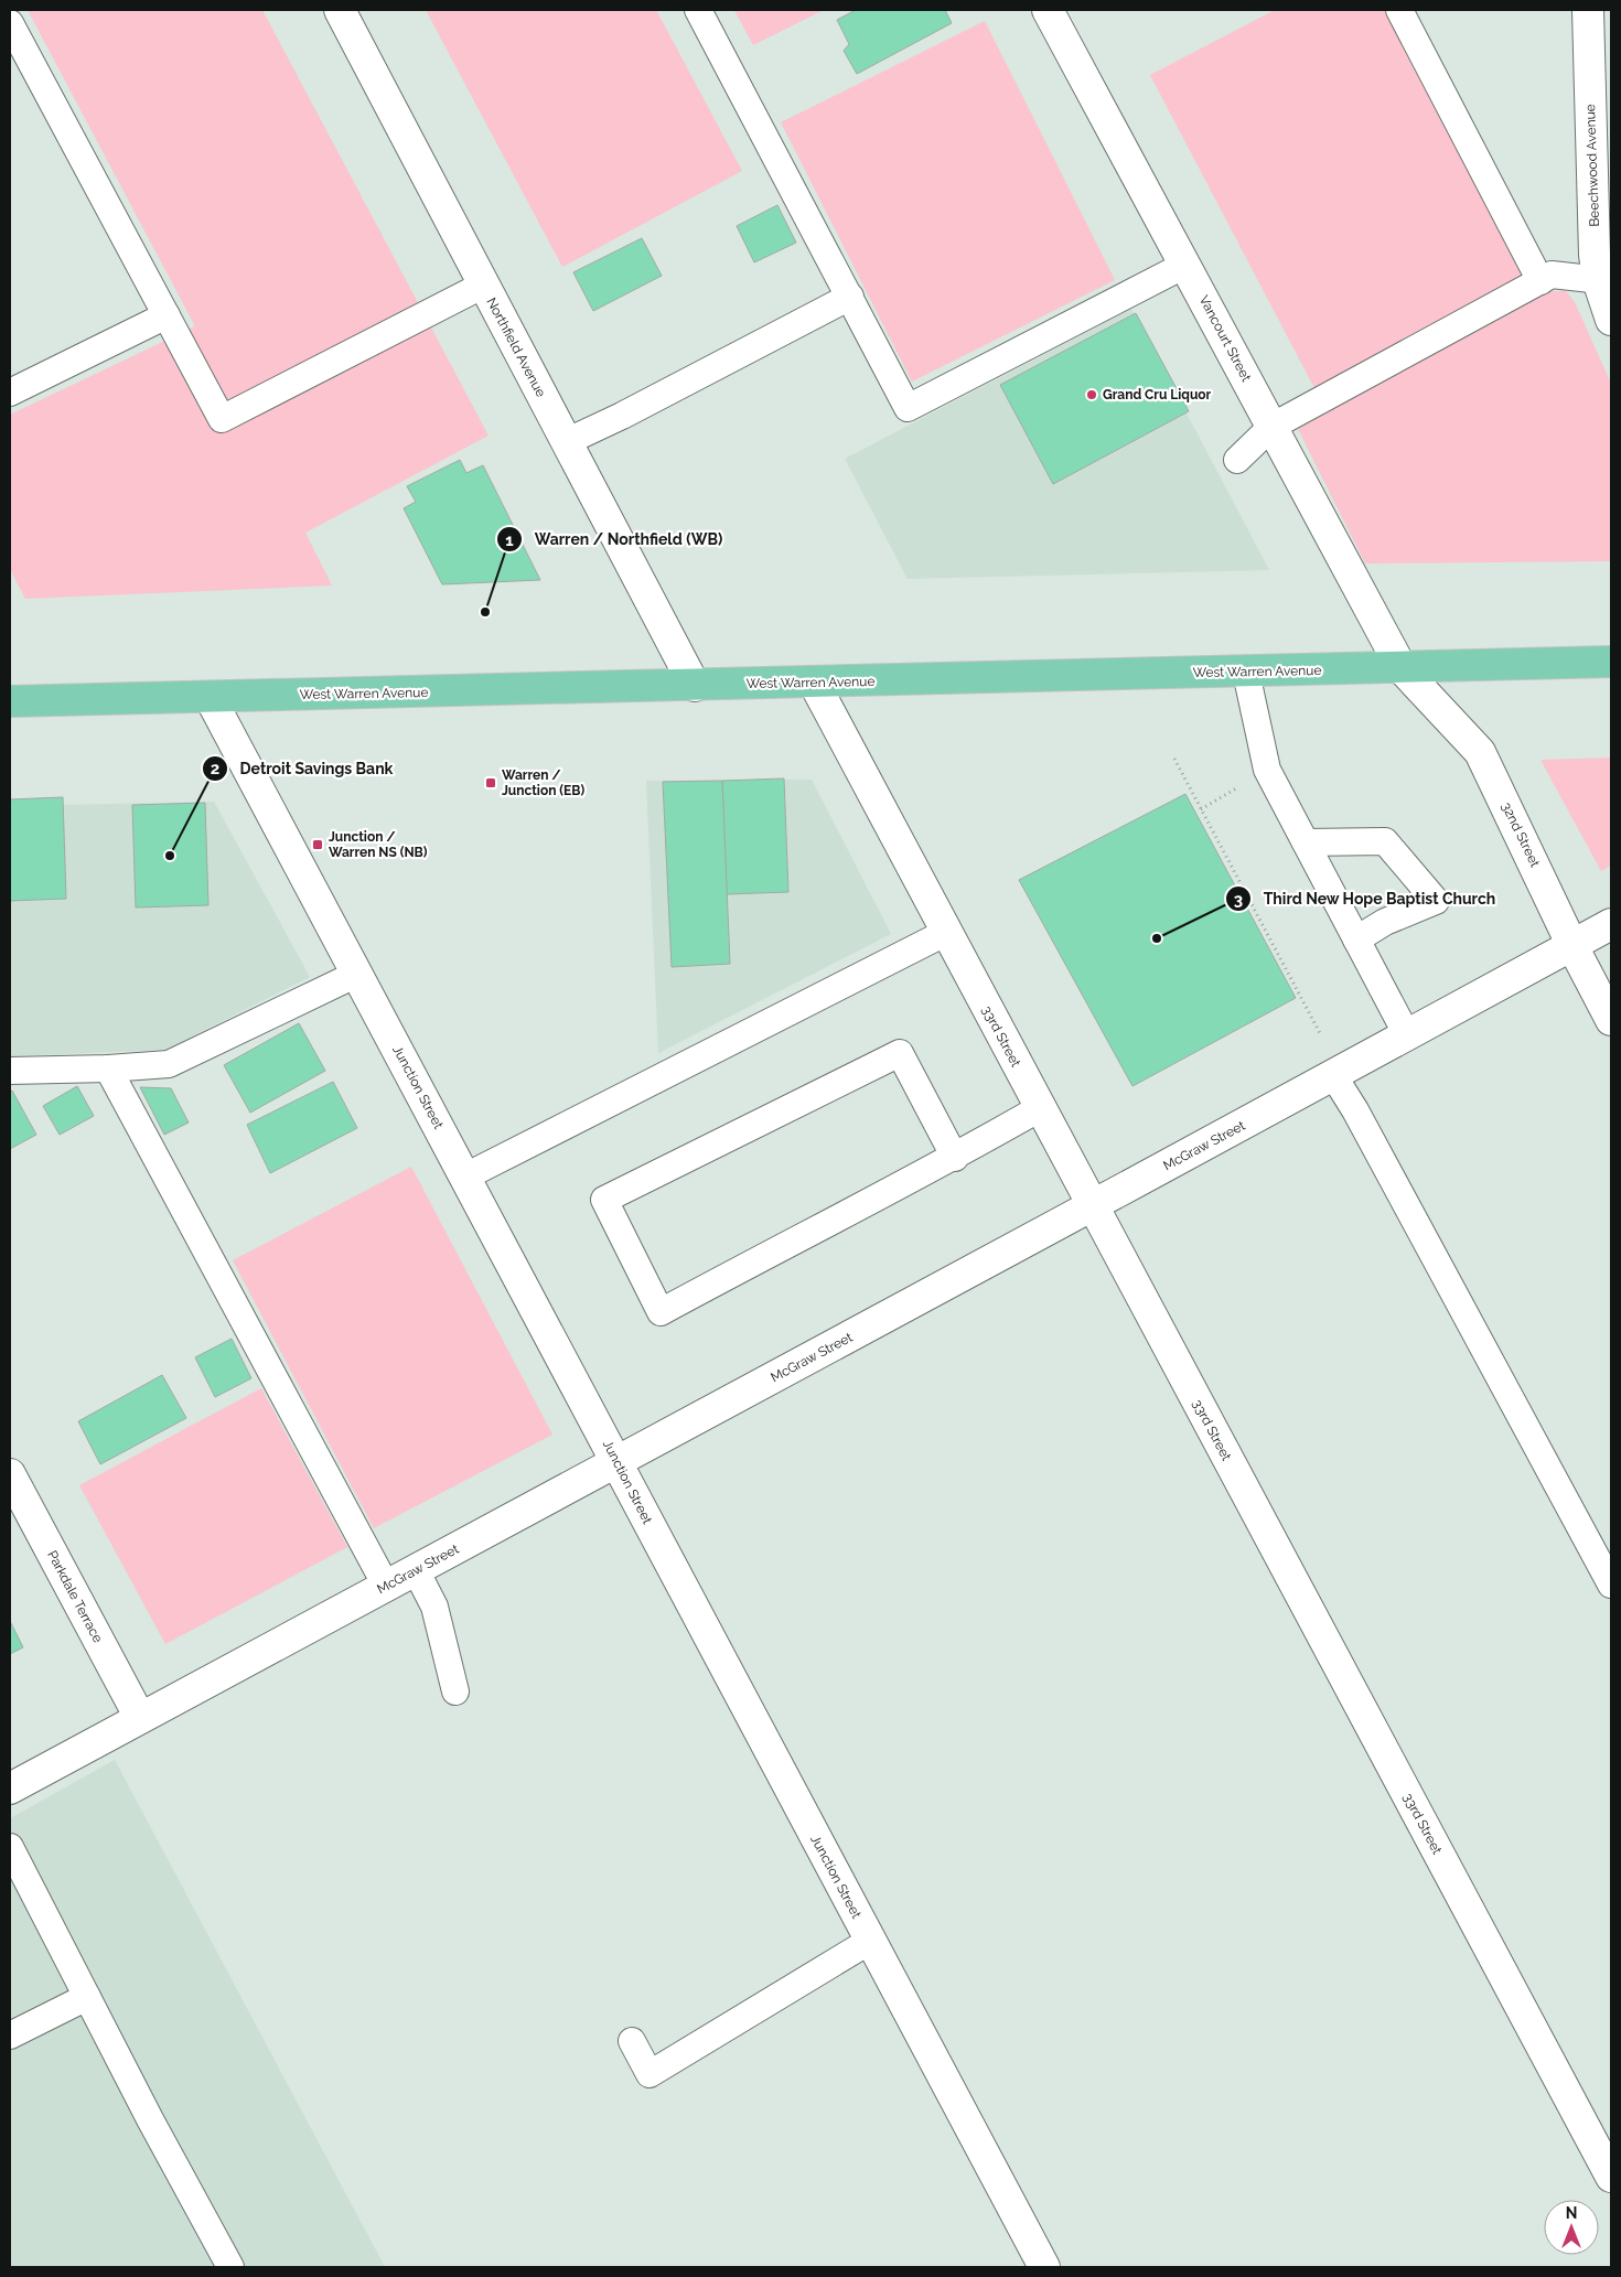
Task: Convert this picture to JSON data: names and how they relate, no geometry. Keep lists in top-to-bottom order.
{
  "streets": {
    "main road": ["West Warren Avenue"],
    "street": [
      "Beechwood Avenue",
      "Vancourt Street",
      "Northfield Avenue",
      "32nd Street",
      "33rd Street",
      "Junction Street",
      "McGraw Street",
      "Parkdale Terrace"
    ]
  },
  "crossings": [
    ["Vancourt Street", "West Warren Avenue"],
    ["Vancourt Street", "32nd Street"],
    ["Northfield Avenue", "West Warren Avenue"],
    ["West Warren Avenue", "32nd Street"],
    ["West Warren Avenue", "33rd Street"],
    ["West Warren Avenue", "Junction Street"],
    ["32nd Street", "McGraw Street"],
    ["33rd Street", "McGraw Street"],
    ["Junction Street", "McGraw Street"],
    ["McGraw Street", "Parkdale Terrace"]
  ],
  "places": {
    "other": [
      "Grand Cru Liquor",
      "Warren / Northfield (WB)",
      "Detroit Savings Bank",
      "Third New Hope Baptist Church"
    ],
    "transit": ["Warren / Junction (EB)", "Junction / Warren NS (NB)"]
  },
  "north": "top"
}
